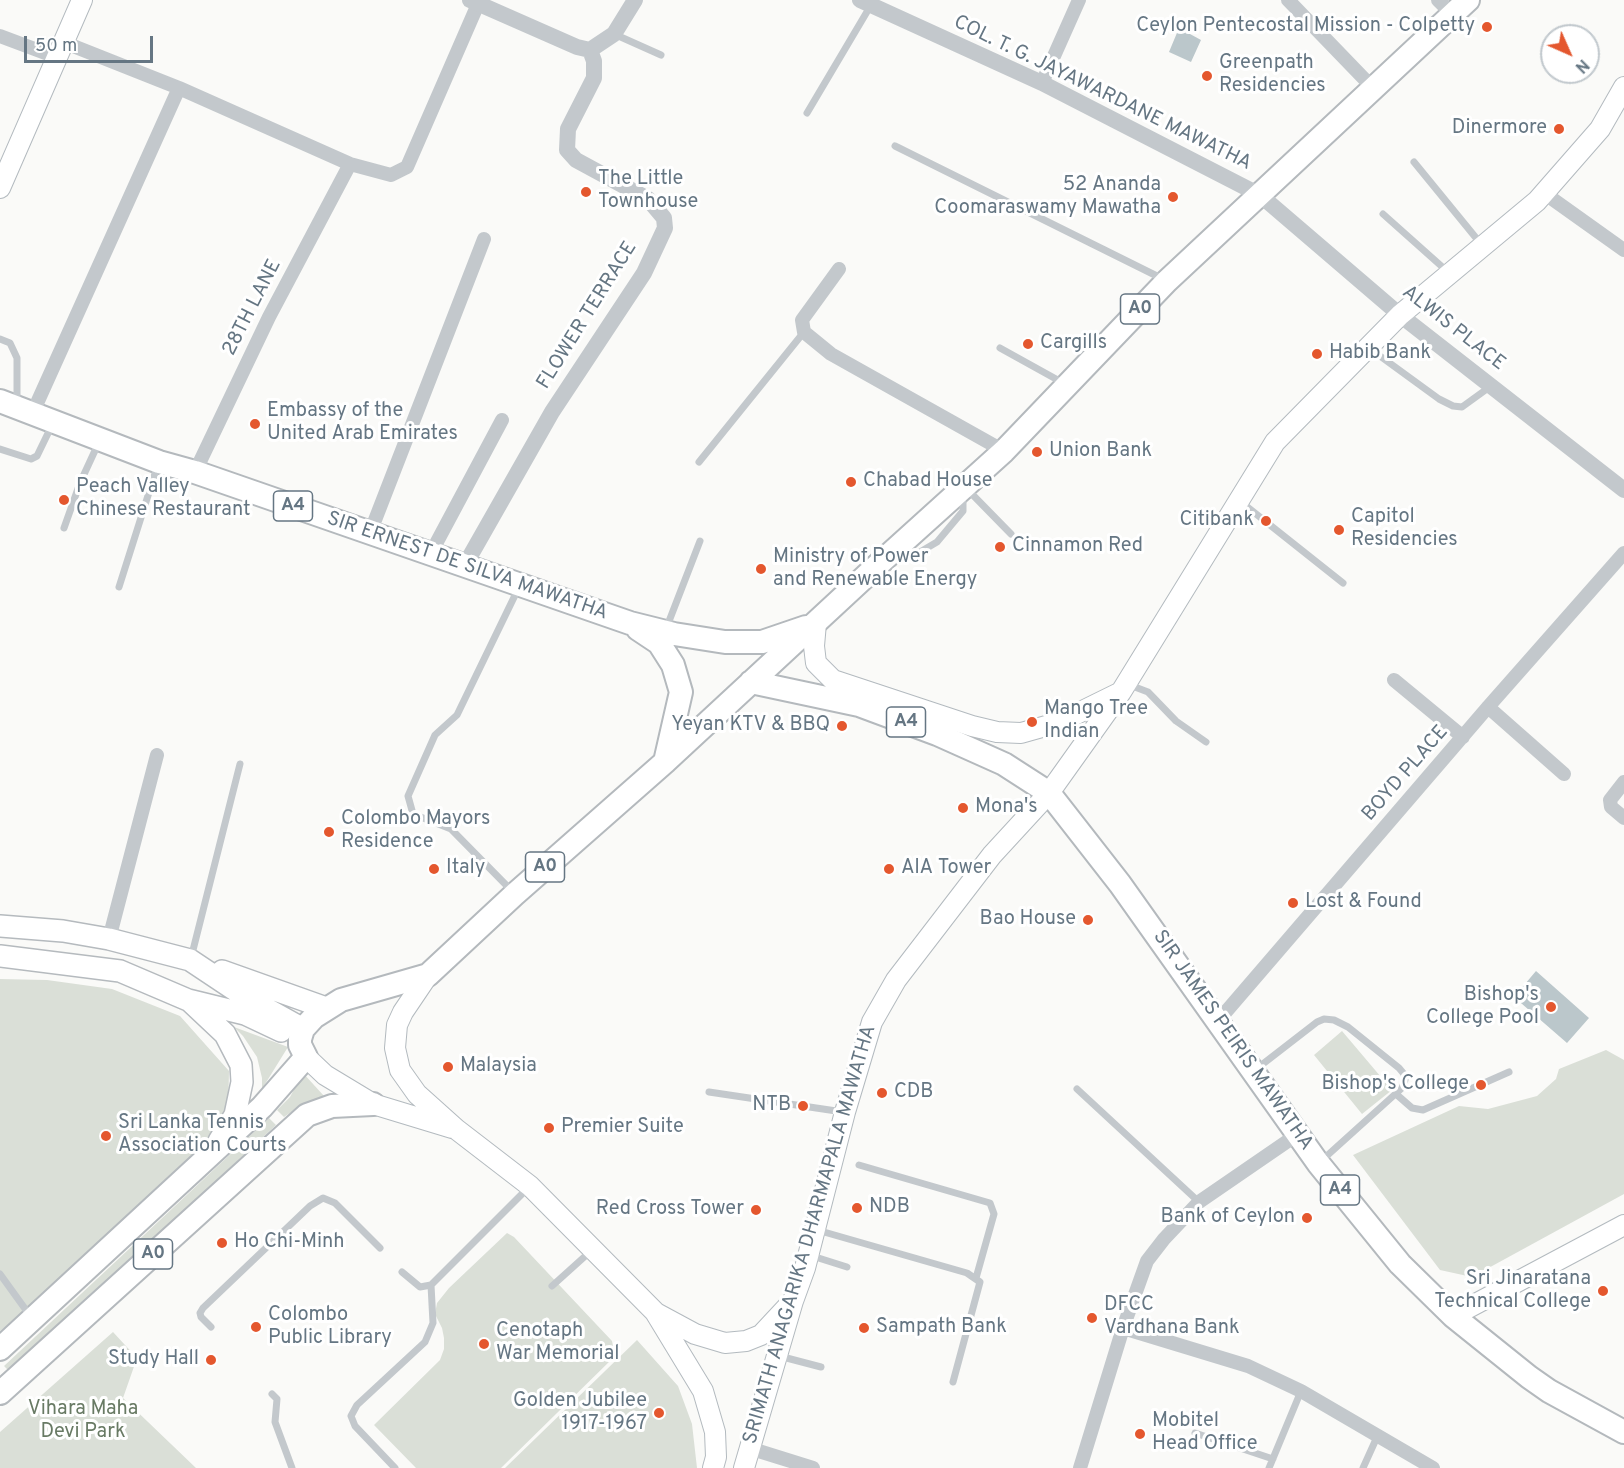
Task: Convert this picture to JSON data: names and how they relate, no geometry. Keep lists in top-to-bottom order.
{
  "streets": {
    "highway": [
      "A0",
      "A4",
      "SIR ERNEST DE SILVA MAWATHA",
      "SIR JAMES PEIRIS MAWATHA"
    ],
    "main road": ["SRIMATH ANAGARIKA DHARMAPALA MAWATHA"],
    "street": [
      "COL. T. G. JAYAWARDANE MAWATHA",
      "28TH LANE",
      "FLOWER TERRACE",
      "ALWIS PLACE",
      "BOYD PLACE"
    ]
  },
  "crossings": [
    ["COL. T. G. JAYAWARDANE MAWATHA", "A0"],
    ["COL. T. G. JAYAWARDANE MAWATHA", "ALWIS PLACE"],
    ["28TH LANE", "SIR ERNEST DE SILVA MAWATHA"],
    ["A0", "ALWIS PLACE"],
    ["A0", "A4"],
    ["A0", "SIR ERNEST DE SILVA MAWATHA"],
    ["FLOWER TERRACE", "SIR ERNEST DE SILVA MAWATHA"],
    ["ALWIS PLACE", "SRIMATH ANAGARIKA DHARMAPALA MAWATHA"],
    ["A4", "SIR JAMES PEIRIS MAWATHA"],
    ["A4", "SRIMATH ANAGARIKA DHARMAPALA MAWATHA"],
    ["BOYD PLACE", "SIR JAMES PEIRIS MAWATHA"],
    ["SIR JAMES PEIRIS MAWATHA", "SRIMATH ANAGARIKA DHARMAPALA MAWATHA"]
  ],
  "parks": ["Vihara Maha Devi Park"],
  "places": [
    "Ceylon Pentecostal Mission - Colpetty",
    "Greenpath Residencies",
    "Dinermore",
    "The Little Townhouse",
    "52 Ananda Coomaraswamy Mawatha",
    "Cargills",
    "Habib Bank",
    "Embassy of the United Arab Emirates",
    "Union Bank",
    "Chabad House",
    "Peach Valley Chinese Restaurant",
    "Citibank",
    "Capitol Residencies",
    "Cinnamon Red",
    "Ministry of Power and Renewable Energy",
    "Mango Tree Indian",
    "Yeyan KTV & BBQ",
    "Mona's",
    "Colombo Mayors Residence",
    "Italy",
    "AIA Tower",
    "Lost & Found",
    "Bao House",
    "Bishop's College Pool",
    "Malaysia",
    "Bishop's College",
    "CDB",
    "NTB",
    "Premier Suite",
    "Sri Lanka Tennis Association Courts",
    "NDB",
    "Red Cross Tower",
    "Bank of Ceylon",
    "Ho Chi-Minh",
    "Sri Jinaratana Technical College",
    "DFCC Vardhana Bank",
    "Colombo Public Library",
    "Sampath Bank",
    "Cenotaph War Memorial",
    "Study Hall",
    "Golden Jubilee 1917-1967",
    "Mobitel Head Office"
  ],
  "scale_bar": "50 m",
  "north": "bottom right"
}
